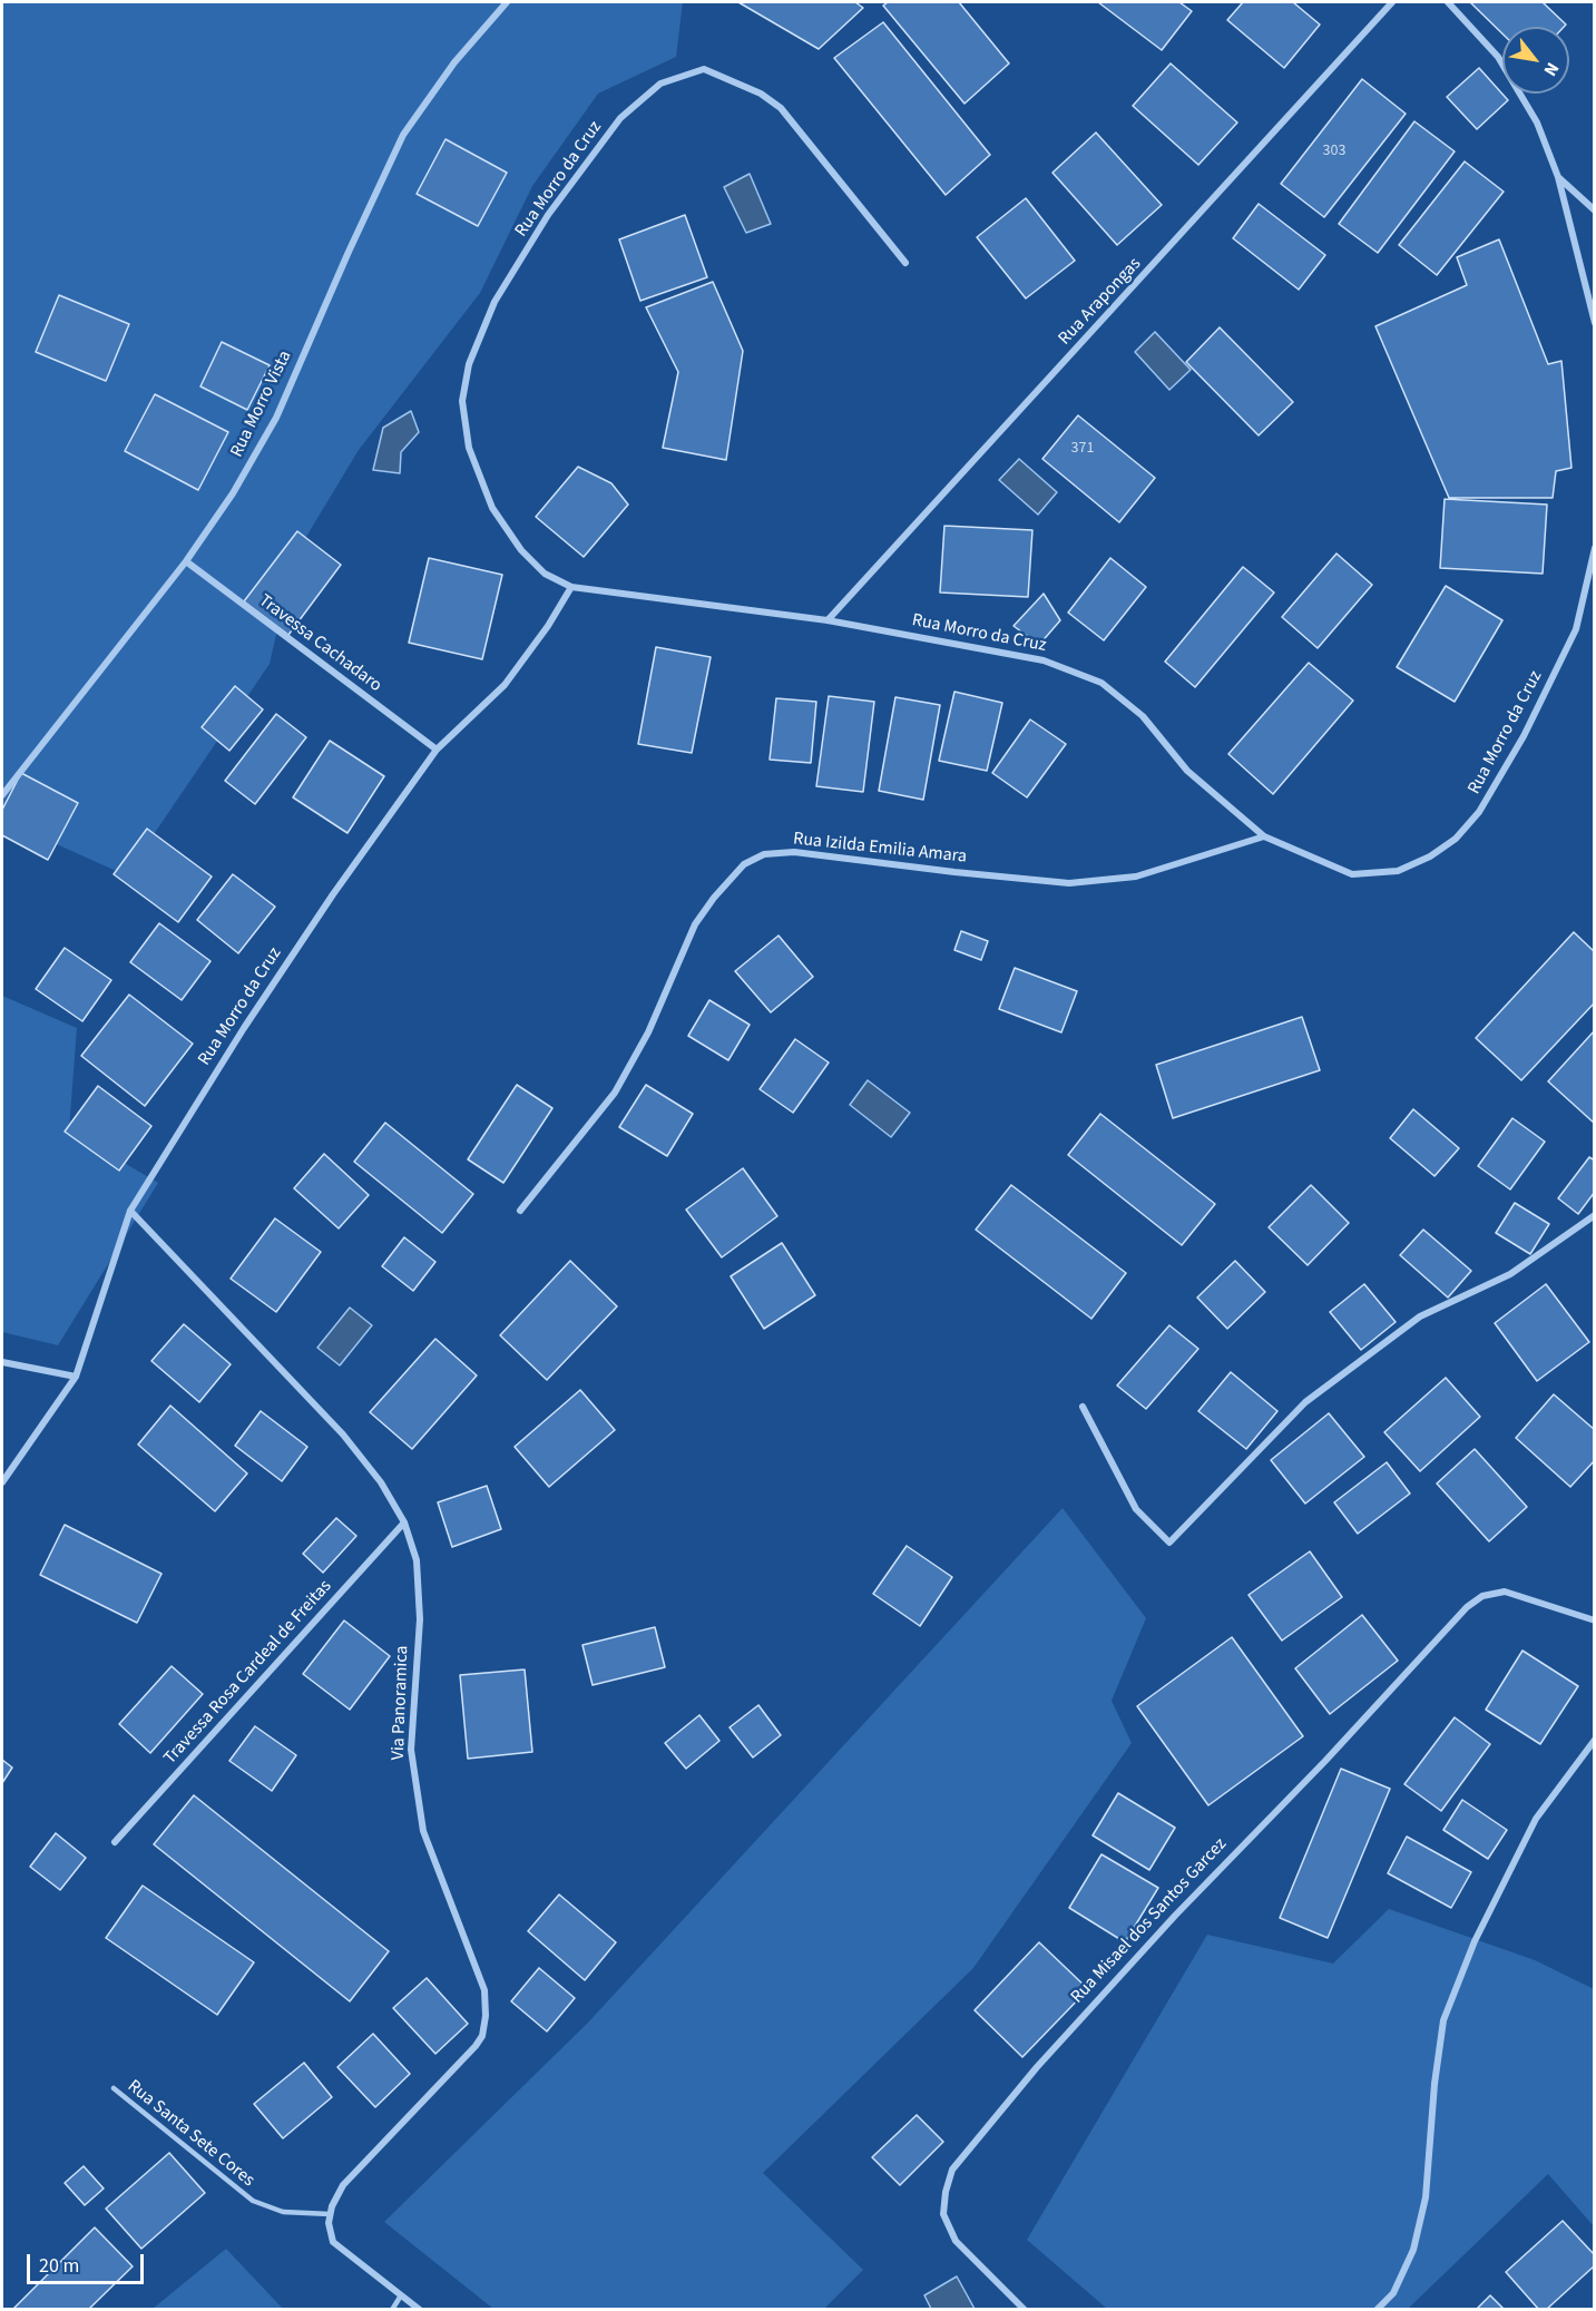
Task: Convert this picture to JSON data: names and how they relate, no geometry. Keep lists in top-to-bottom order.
{
  "streets": {
    "street": [
      "Rua Morro da Cruz",
      "Rua Arapongas",
      "Rua Morro Vista",
      "Travessa Cachadaro",
      "Rua Izilda Emilia Amara",
      "Travessa Rosa Cardeal de Freitas",
      "Via Panoramica",
      "Rua Misael dos Santos Garcez"
    ],
    "lane": ["Rua Santa Sete Cores"]
  },
  "crossings": [
    ["Rua Morro da Cruz", "Rua Arapongas"],
    ["Rua Morro da Cruz", "Travessa Cachadaro"],
    ["Rua Morro da Cruz", "Rua Izilda Emilia Amara"],
    ["Rua Morro da Cruz", "Via Panoramica"],
    ["Rua Morro Vista", "Travessa Cachadaro"],
    ["Travessa Rosa Cardeal de Freitas", "Via Panoramica"],
    ["Via Panoramica", "Rua Santa Sete Cores"]
  ],
  "house_numbers": ["303", "371"],
  "scale_bar": "20 m",
  "north": "bottom right"
}
